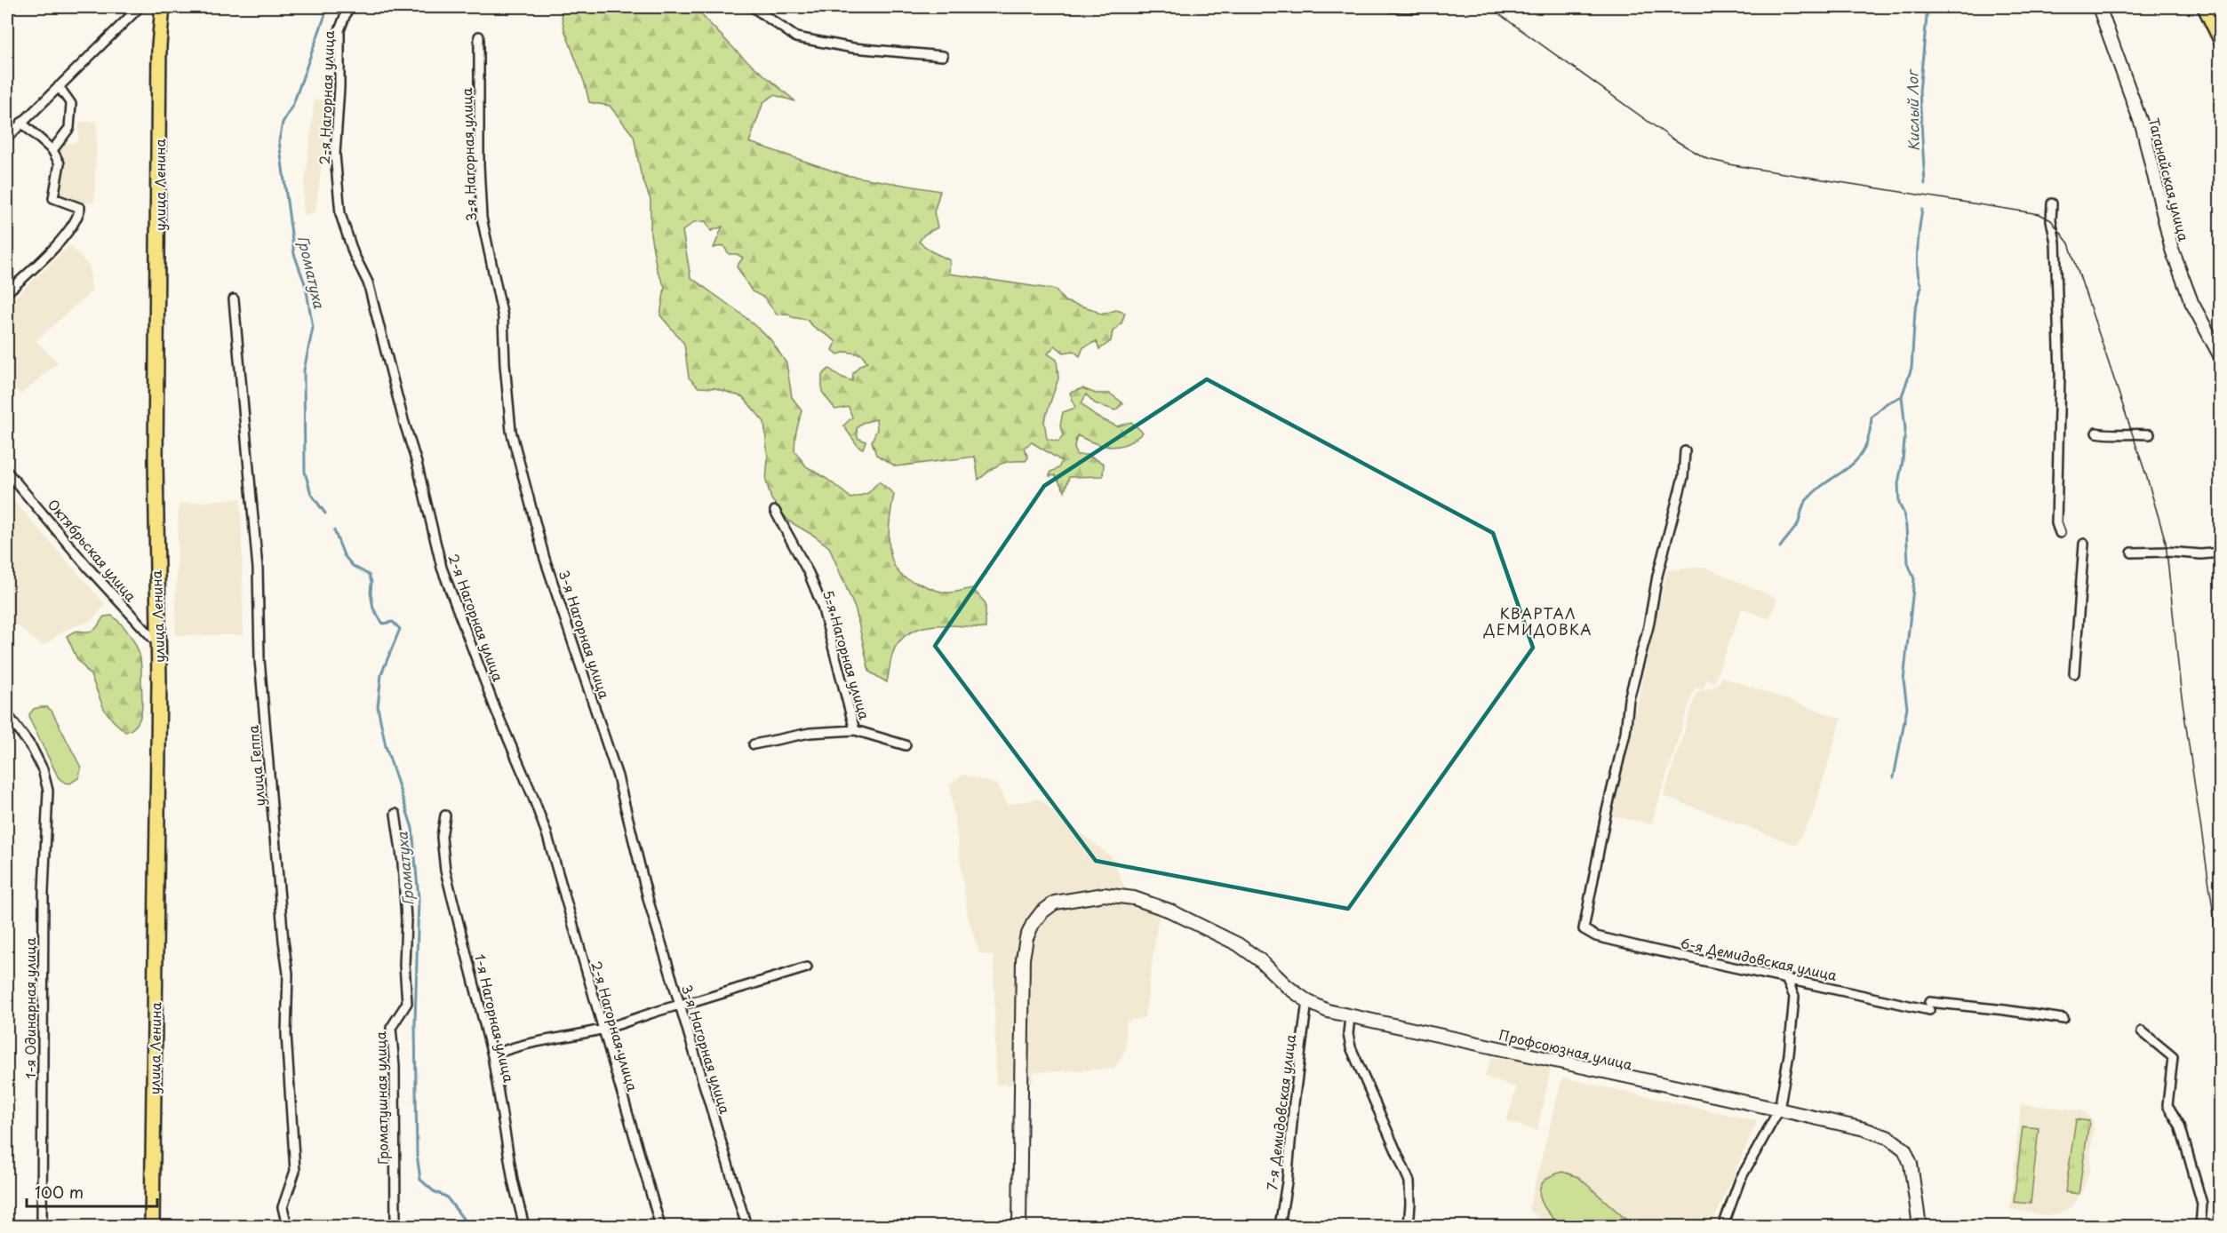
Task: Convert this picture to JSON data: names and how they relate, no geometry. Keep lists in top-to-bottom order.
{
  "streets": {
    "main road": ["Таганайская улица", "улица Ленина", "Профсоюзная улица"],
    "street": [
      "2-я Нагорная улица",
      "3-я Нагорная улица",
      "Октябрьская улица",
      "5-я Нагорная улица",
      "улица Геппа",
      "6-я Демидовская улица",
      "1-я Одинарная улица",
      "1-я Нагорная улица",
      "Громатушная улица",
      "7-я Демидовская улица"
    ]
  },
  "crossings": [
    ["улица Ленина", "Октябрьская улица"],
    ["Профсоюзная улица", "7-я Демидовская улица"]
  ],
  "districts": ["КВАРТАЛ ДЕМИДОВКА"],
  "water": ["Кислый Лог", "Громатуха"],
  "scale_bar": "100 m"
}
